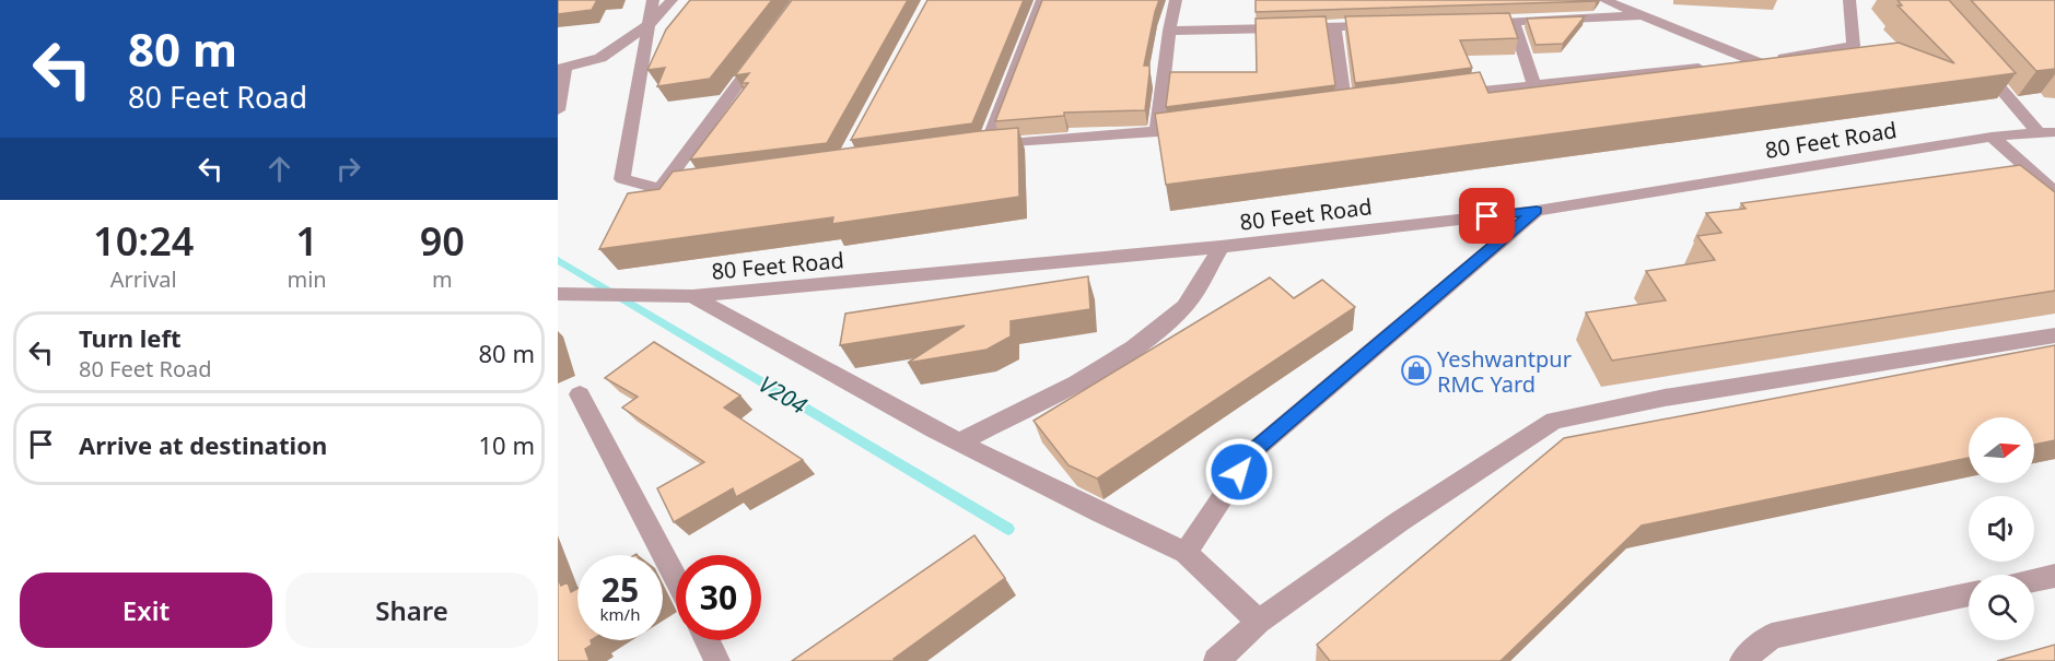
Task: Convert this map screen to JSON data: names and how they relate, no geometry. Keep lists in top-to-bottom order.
{
  "streets": {
    "street": ["80 Feet Road"]
  },
  "water": ["V204"],
  "places": {
    "shop": ["Yeshwantpur RMC Yard"]
  },
  "north": "right",
  "page": {
    "turn": ["80 m", "80 Feet Road"],
    "eta": [
      "10:24",
      "Arrival",
      "1",
      "min",
      "90",
      "m"
    ],
    "list": [
      {
        "name": "Turn left",
        "note": "80 Feet Road",
        "value": "80 m"
      },
      {
        "name": "Arrive at destination",
        "value": "10 m"
      }
    ],
    "speed": "25 km/h",
    "limit": "30",
    "buttons": ["Exit", "Share"]
  }
}
